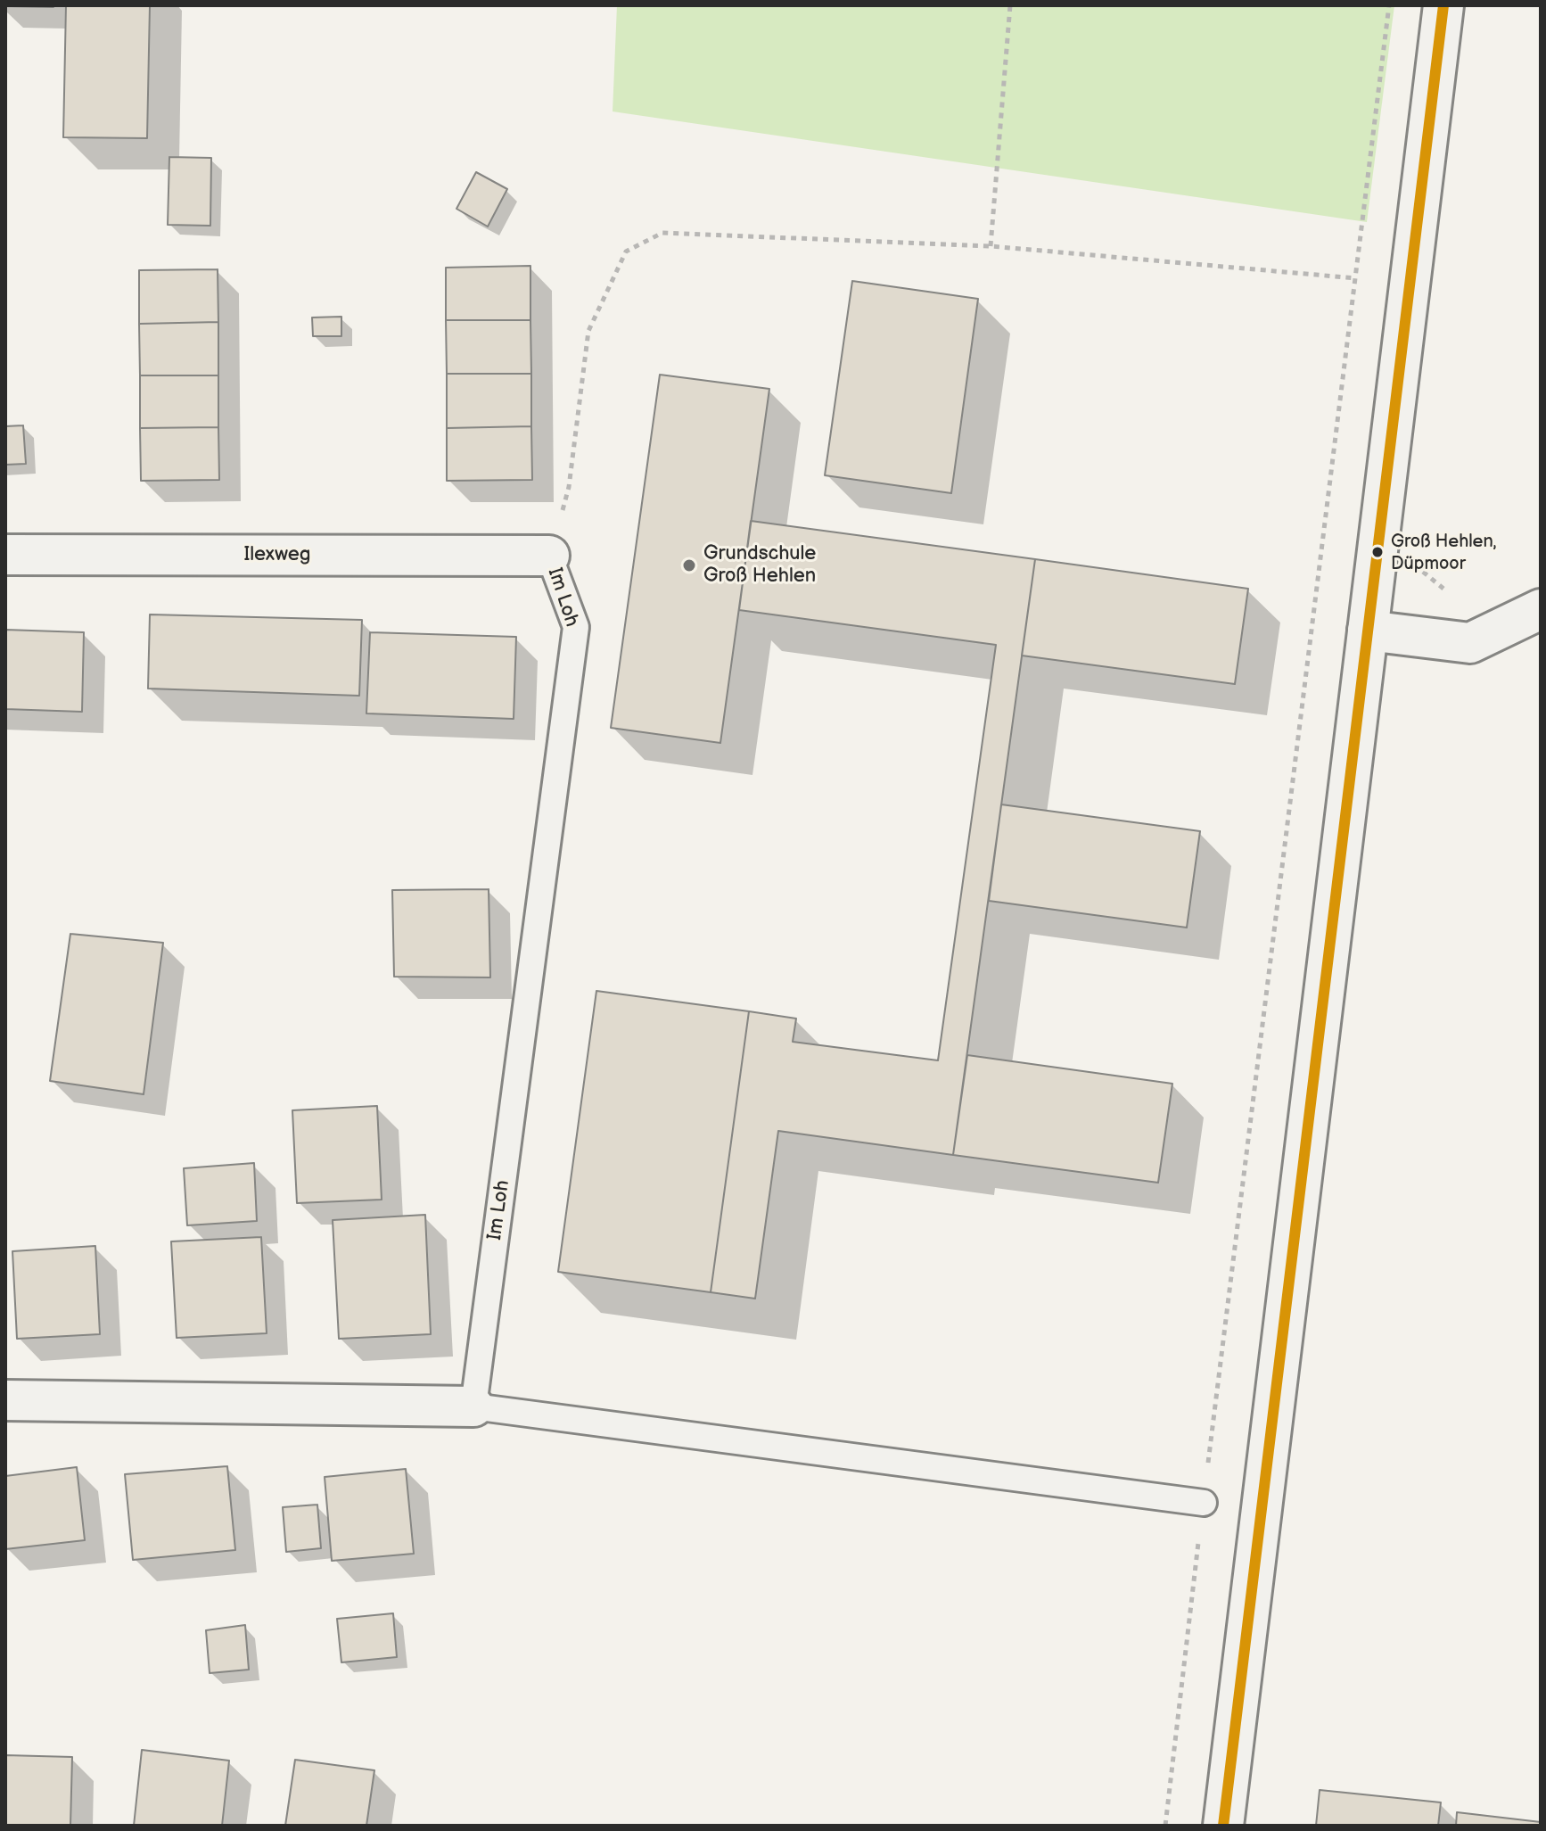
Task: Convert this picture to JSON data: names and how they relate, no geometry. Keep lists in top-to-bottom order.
{
  "streets": {
    "main road": ["Ilexweg"],
    "lane": ["Im Loh"]
  },
  "crossings": [
    ["Ilexweg", "Im Loh"]
  ],
  "places": ["Groß Hehlen, Düpmoor", "Grundschule Groß Hehlen"]
}
